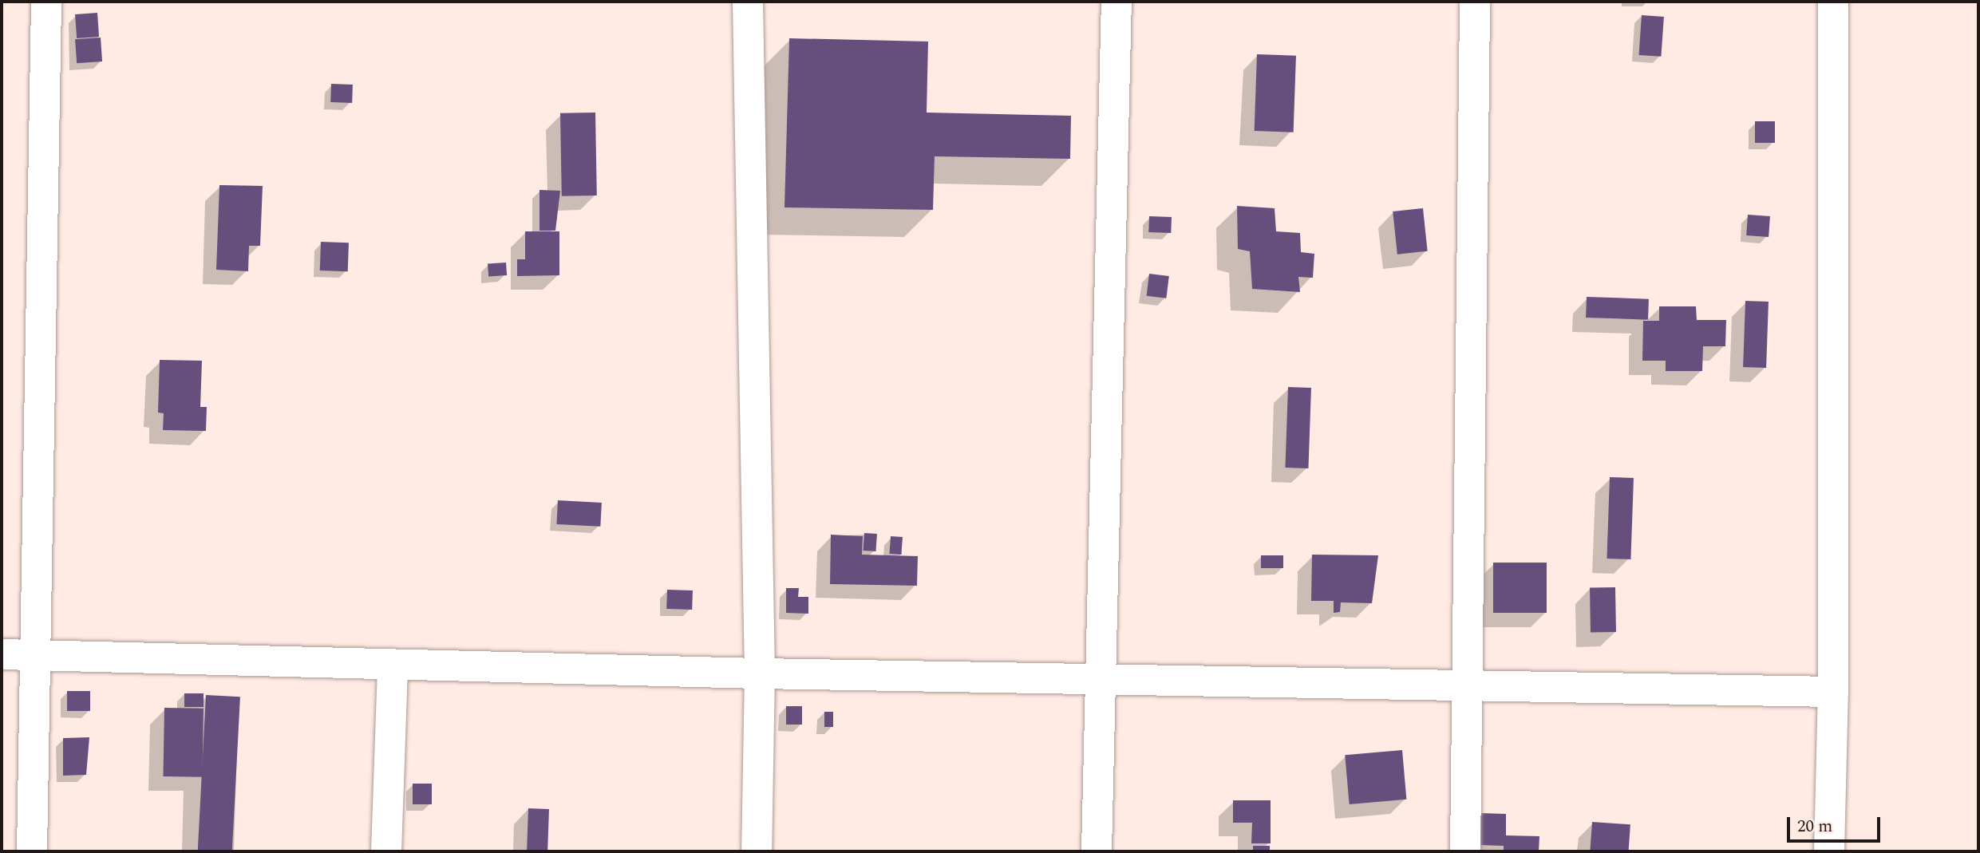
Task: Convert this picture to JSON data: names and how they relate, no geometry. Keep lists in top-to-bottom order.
{
  "scale_bar": "20 m"
}
